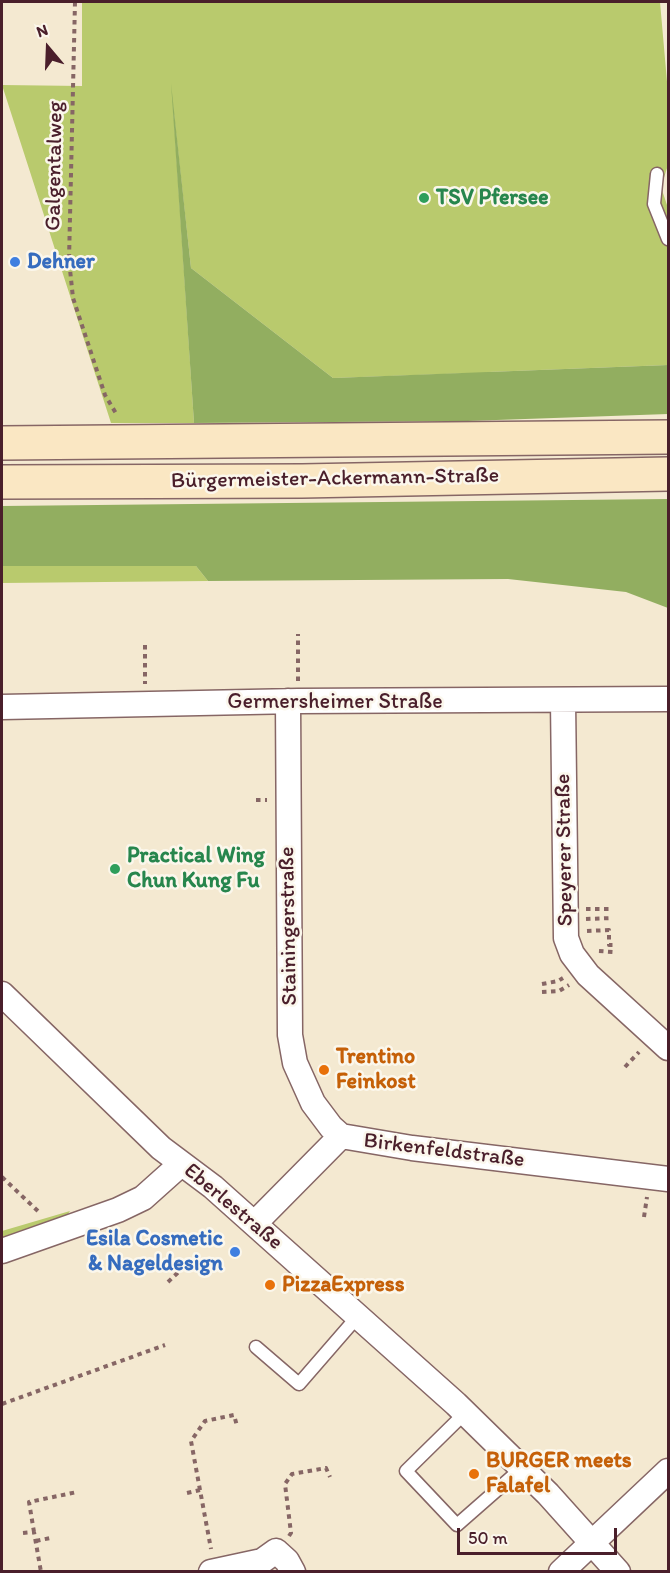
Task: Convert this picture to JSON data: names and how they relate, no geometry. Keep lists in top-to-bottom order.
{
  "streets": {
    "main road": ["Bürgermeister-Ackermann-Straße"],
    "street": [
      "Germersheimer Straße",
      "Speyerer Straße",
      "Stainingerstraße",
      "Birkenfeldstraße",
      "Eberlestraße"
    ],
    "path": ["Galgentalweg"]
  },
  "crossings": [
    ["Germersheimer Straße", "Speyerer Straße"],
    ["Germersheimer Straße", "Stainingerstraße"],
    ["Stainingerstraße", "Birkenfeldstraße"],
    ["Birkenfeldstraße", "Eberlestraße"]
  ],
  "places": [
    "TSV Pfersee",
    "Dehner",
    "Practical Wing Chun Kung Fu",
    "Trentino Feinkost",
    "Esila Cosmetic & Nageldesign",
    "PizzaExpress",
    "BURGER meets Falafel"
  ],
  "scale_bar": "50 m",
  "north": "top"
}
